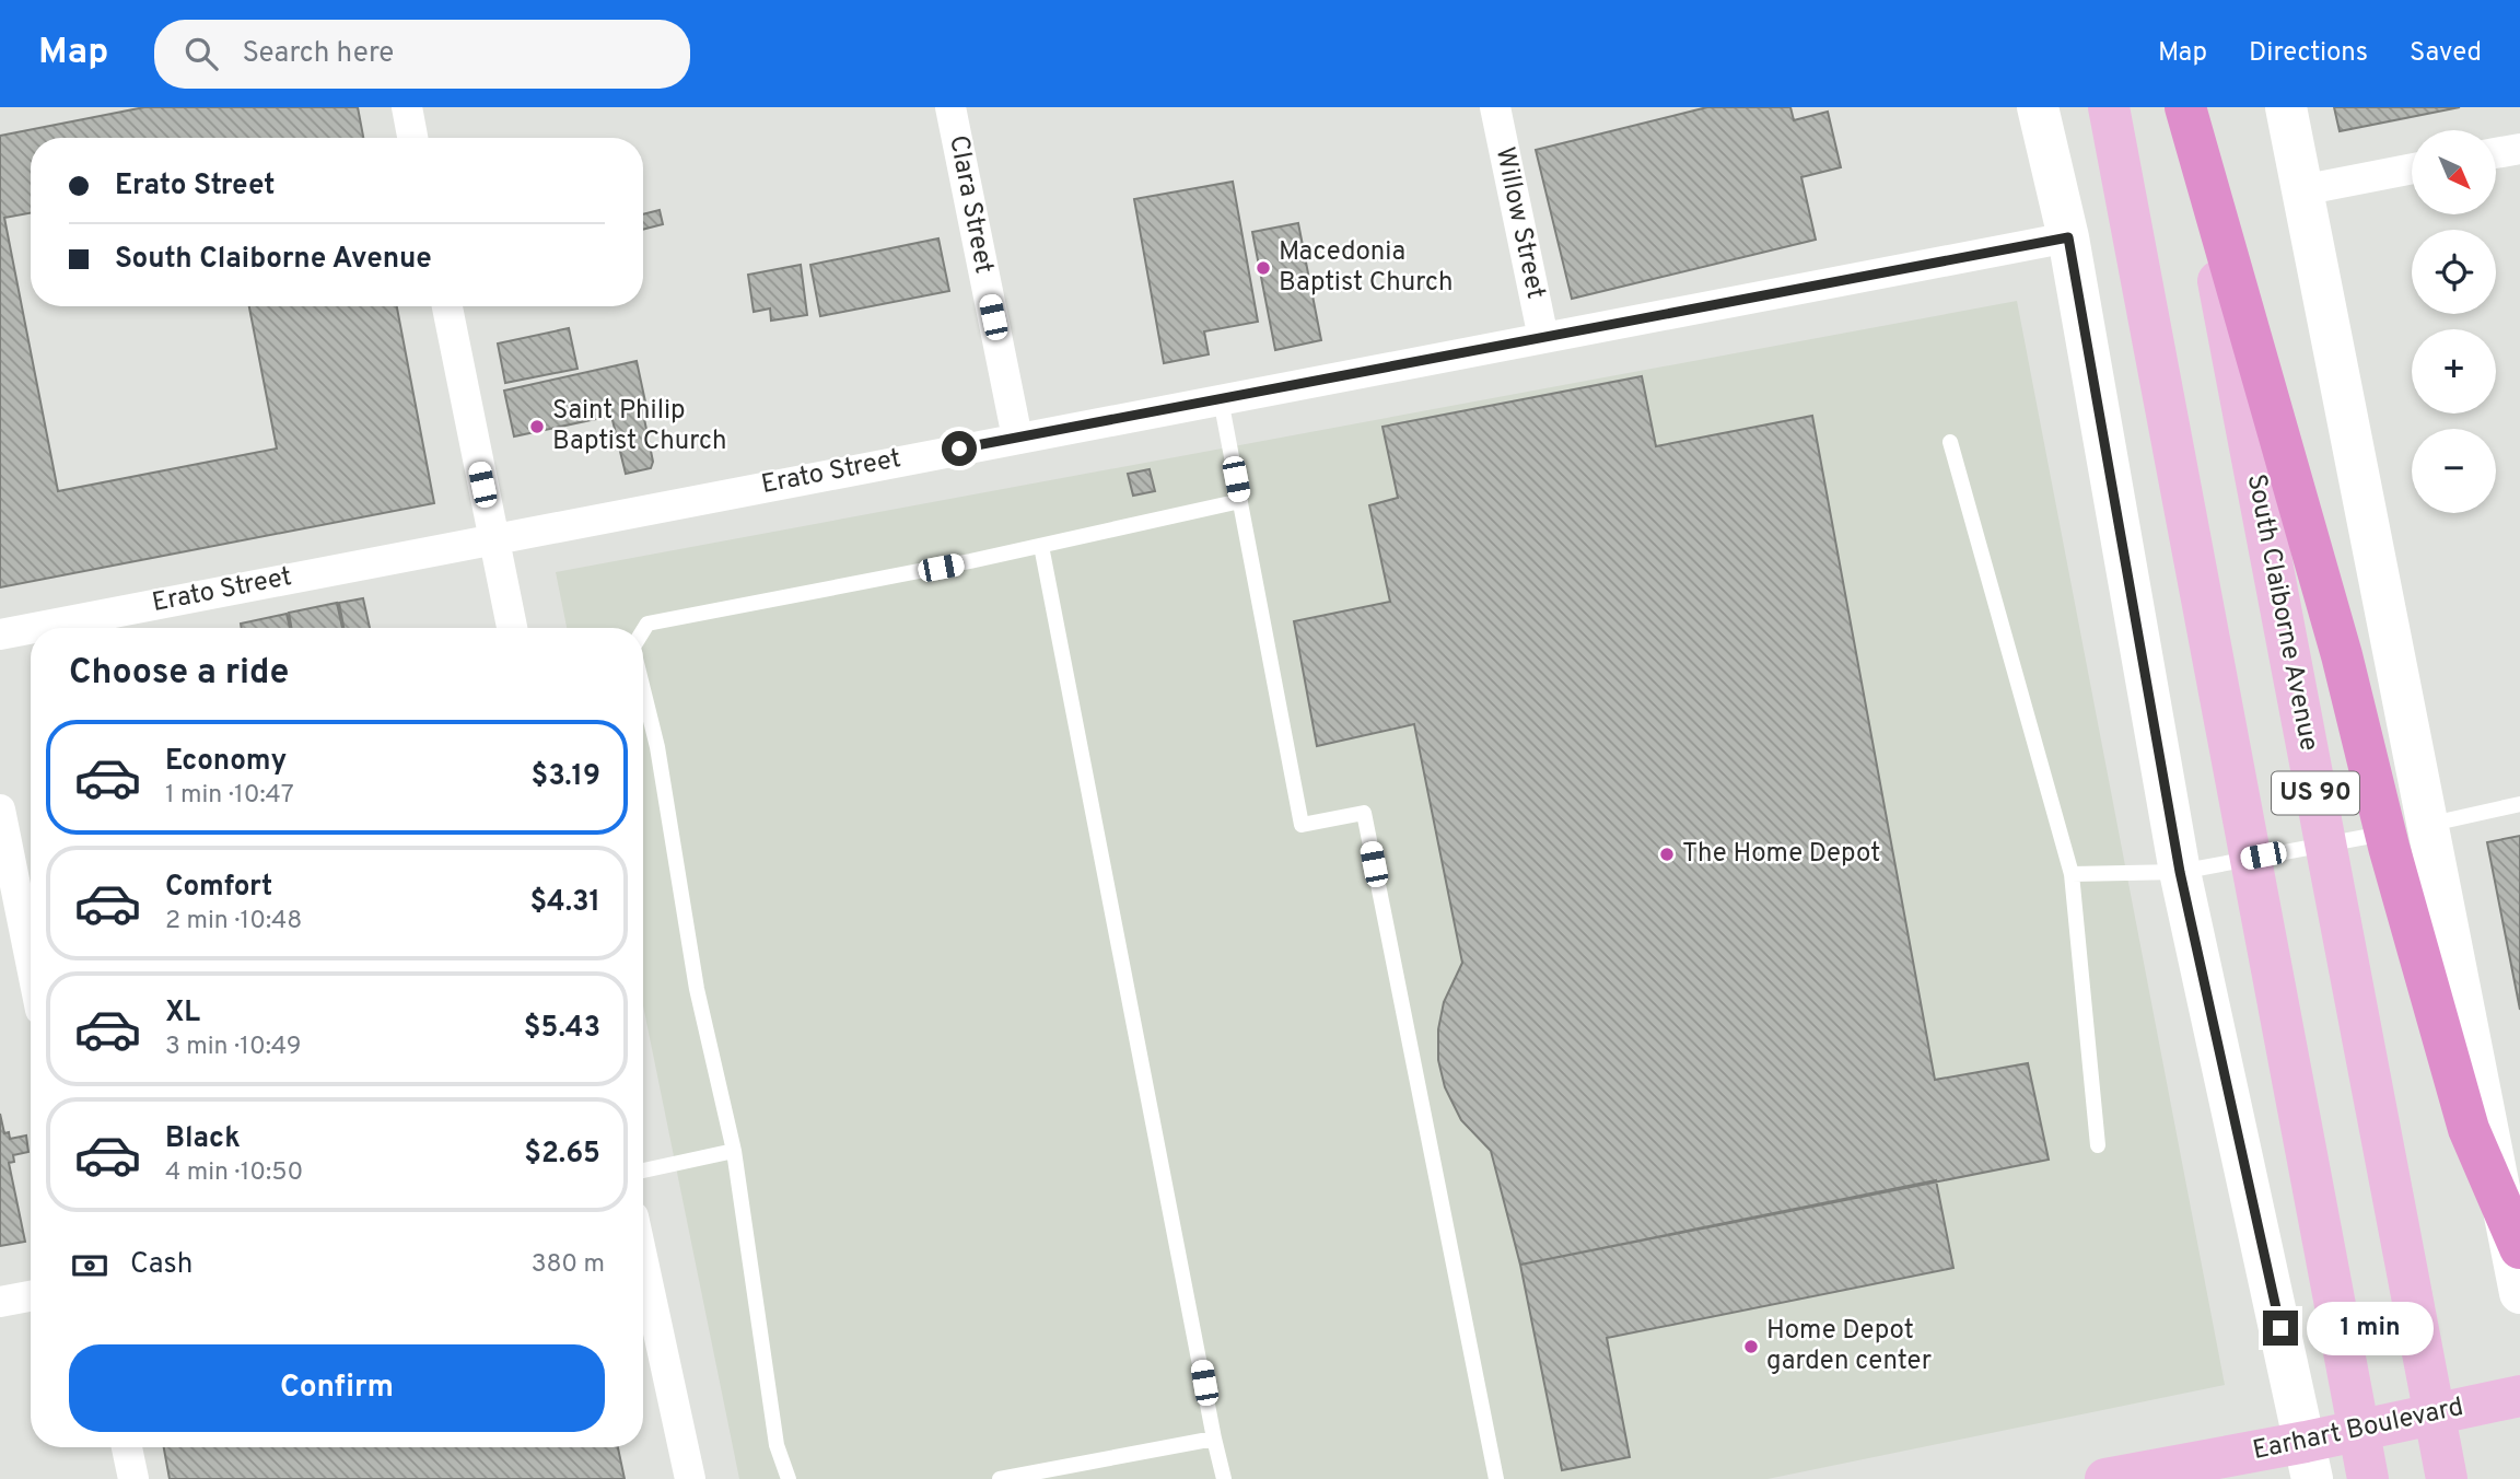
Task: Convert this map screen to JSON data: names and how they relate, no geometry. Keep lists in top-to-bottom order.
{
  "streets": {
    "main road": ["South Claiborne Avenue", "US 90", "Earhart Boulevard"],
    "street": ["Clara Street", "Willow Street", "Erato Street"]
  },
  "crossings": [
    ["Clara Street", "Erato Street"],
    ["Willow Street", "Erato Street"]
  ],
  "places": [
    "Macedonia Baptist Church",
    "Saint Philip Baptist Church",
    "The Home Depot",
    "Home Depot garden center"
  ],
  "north": "bottom right",
  "page": {
    "header": "Map",
    "search": "Search here",
    "nav": ["Map", "Directions", "Saved"],
    "map_buttons": ["+", "−"],
    "banner": ["Erato Street", "South Claiborne Avenue"],
    "heading": "Choose a ride",
    "list": [
      {
        "name": "Economy",
        "note": "1 min · 10:47",
        "value": "$3.19"
      },
      {
        "name": "Comfort",
        "note": "2 min · 10:48",
        "value": "$4.31"
      },
      {
        "name": "XL",
        "note": "3 min · 10:49",
        "value": "$5.43"
      },
      {
        "name": "Black",
        "note": "4 min · 10:50",
        "value": "$2.65"
      }
    ],
    "pay": ["Cash", "380 m"],
    "bubble": "1 min",
    "buttons": "Confirm"
  }
}
